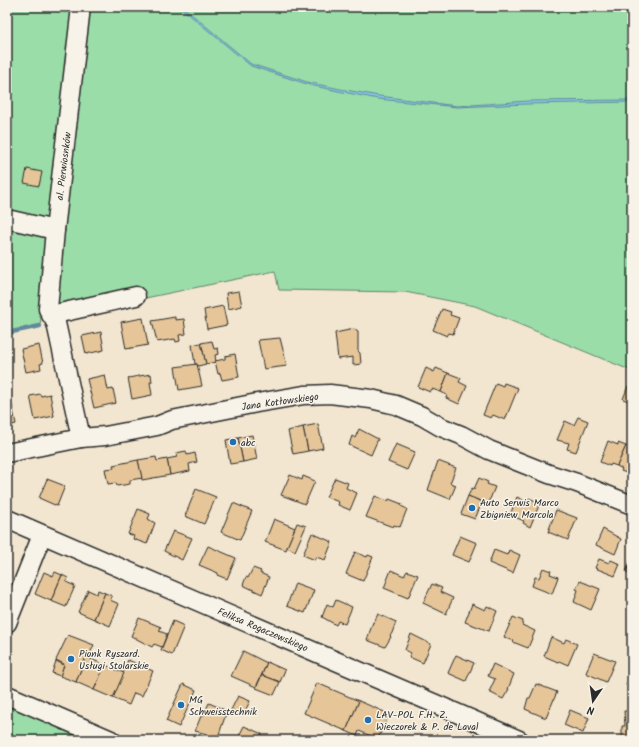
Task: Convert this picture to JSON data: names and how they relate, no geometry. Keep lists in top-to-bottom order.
{
  "streets": {
    "street": ["al. Pierwiosnków", "Jana Kotłowskiego", "Feliksa Rogaczewskiego"]
  },
  "crossings": [
    ["al. Pierwiosnków", "Jana Kotłowskiego"]
  ],
  "places": [
    "abc",
    "Auto Serwis Marco Zbigniew Marcola",
    "Pionk Ryszard. Usługi Stolarskie",
    "MG Schweisstechnik",
    "LAV-POL F.H. Z. Wieczorek & P. de Laval"
  ],
  "north": "bottom"
}
